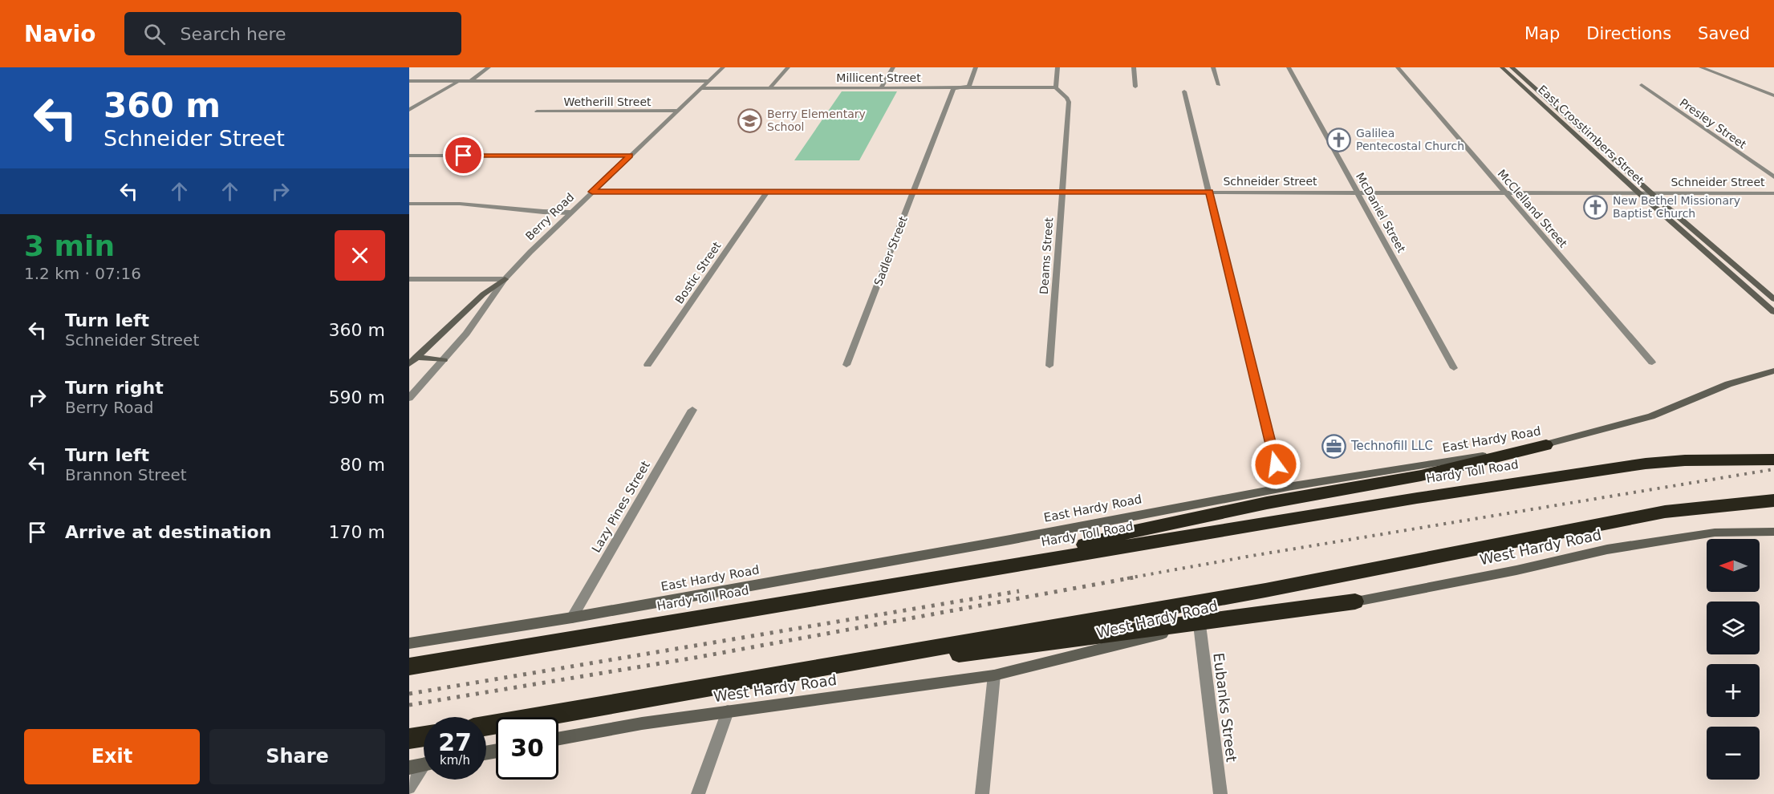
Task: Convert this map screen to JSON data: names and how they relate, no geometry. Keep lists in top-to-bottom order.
{
  "streets": {
    "highway": ["Hardy Toll Road"],
    "main road": ["East Crosstimbers Street", "East Hardy Road", "West Hardy Road"],
    "street": [
      "Millicent Street",
      "Wetherill Street",
      "Presley Street",
      "Schneider Street",
      "McClelland Street",
      "McDaniel Street",
      "Berry Road",
      "Sadler Street",
      "Deams Street",
      "Bostic Street",
      "Lazy Pines Street",
      "Eubanks Street"
    ]
  },
  "crossings": [
    ["Millicent Street", "Berry Road"],
    ["Millicent Street", "Sadler Street"],
    ["Millicent Street", "Deams Street"],
    ["Wetherill Street", "Berry Road"],
    ["East Crosstimbers Street", "Schneider Street"],
    ["Schneider Street", "McClelland Street"],
    ["Schneider Street", "McDaniel Street"],
    ["Schneider Street", "Berry Road"],
    ["Schneider Street", "Sadler Street"],
    ["Schneider Street", "Deams Street"],
    ["Schneider Street", "Bostic Street"],
    ["East Hardy Road", "Lazy Pines Street"],
    ["West Hardy Road", "Eubanks Street"]
  ],
  "places": {
    "school or university": ["Berry Elementary School"],
    "church": ["Galilea Pentecostal Church", "New Bethel Missionary Baptist Church"],
    "office": ["Technofill LLC"]
  },
  "north": "left",
  "page": {
    "header": "Navio",
    "search": "Search here",
    "nav": ["Map", "Directions", "Saved"],
    "turn": ["360 m", "Schneider Street"],
    "heading": ["3 min", "1.2 km · 07:16"],
    "list": [
      {
        "name": "Turn left",
        "note": "Schneider Street",
        "value": "360 m"
      },
      {
        "name": "Turn right",
        "note": "Berry Road",
        "value": "590 m"
      },
      {
        "name": "Turn left",
        "note": "Brannon Street",
        "value": "80 m"
      },
      {
        "name": "Arrive at destination",
        "value": "170 m"
      }
    ],
    "map_buttons": ["+", "−"],
    "speed": "27 km/h",
    "limit": "30",
    "buttons": ["Exit", "Share"]
  }
}
